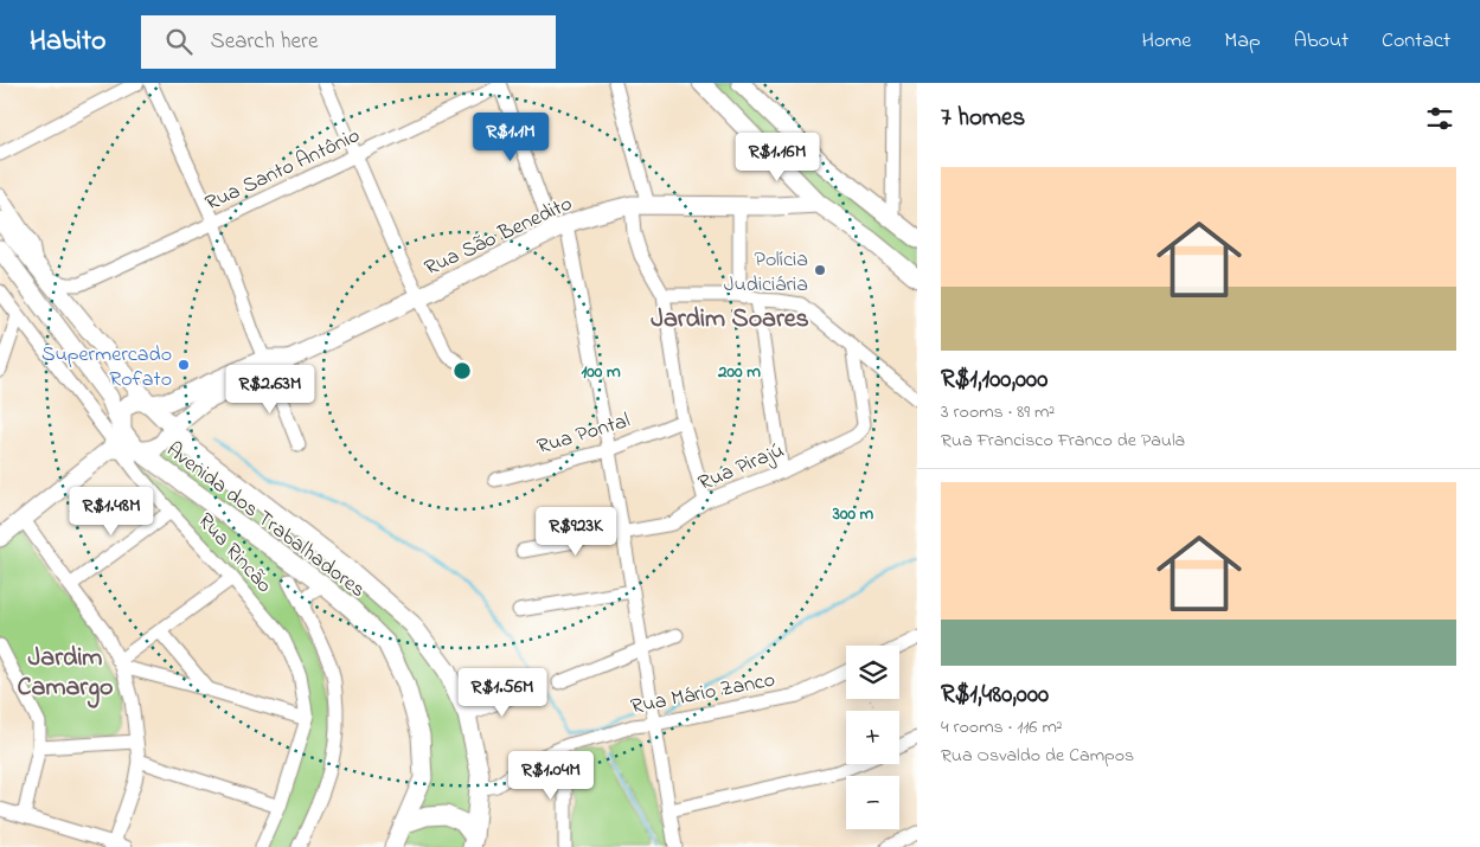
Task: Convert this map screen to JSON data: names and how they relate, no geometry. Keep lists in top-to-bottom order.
{
  "streets": {
    "main road": ["Rua São Benedito", "Avenida dos Trabalhadores"],
    "street": [
      "Rua Santo Antônio",
      "Rua Pontal",
      "Rua Pirajú",
      "Rua Rincão",
      "Rua Mário Zanco"
    ]
  },
  "crossings": [
    ["Rua São Benedito", "Avenida dos Trabalhadores"],
    ["Rua São Benedito", "Rua Rincão"],
    ["Avenida dos Trabalhadores", "Rua Rincão"],
    ["Avenida dos Trabalhadores", "Rua Mário Zanco"]
  ],
  "districts": ["Jardim Soares", "Jardim Camargo"],
  "places": ["Polícia Judiciária", "Supermercado Rofato"],
  "page": {
    "header": "Habito",
    "search": "Search here",
    "nav": [
      "Home",
      "Map",
      "About",
      "Contact"
    ],
    "heading": "7 homes",
    "price": [
      "R$1.1M",
      "R$1.16M",
      "R$2.63M",
      "R$1.48M",
      "R$923K",
      "R$1.56M",
      "R$1.04M"
    ],
    "list": [
      {
        "name": "R$1,100,000",
        "note": "3 rooms · 89 m² · Rua Francisco Franco de Paula"
      },
      {
        "name": "R$1,480,000",
        "note": "4 rooms · 116 m² · Rua Osvaldo de Campos"
      }
    ],
    "map_buttons": ["+", "−"]
  },
  "rings": ["100 m", "200 m", "300 m"]
}
